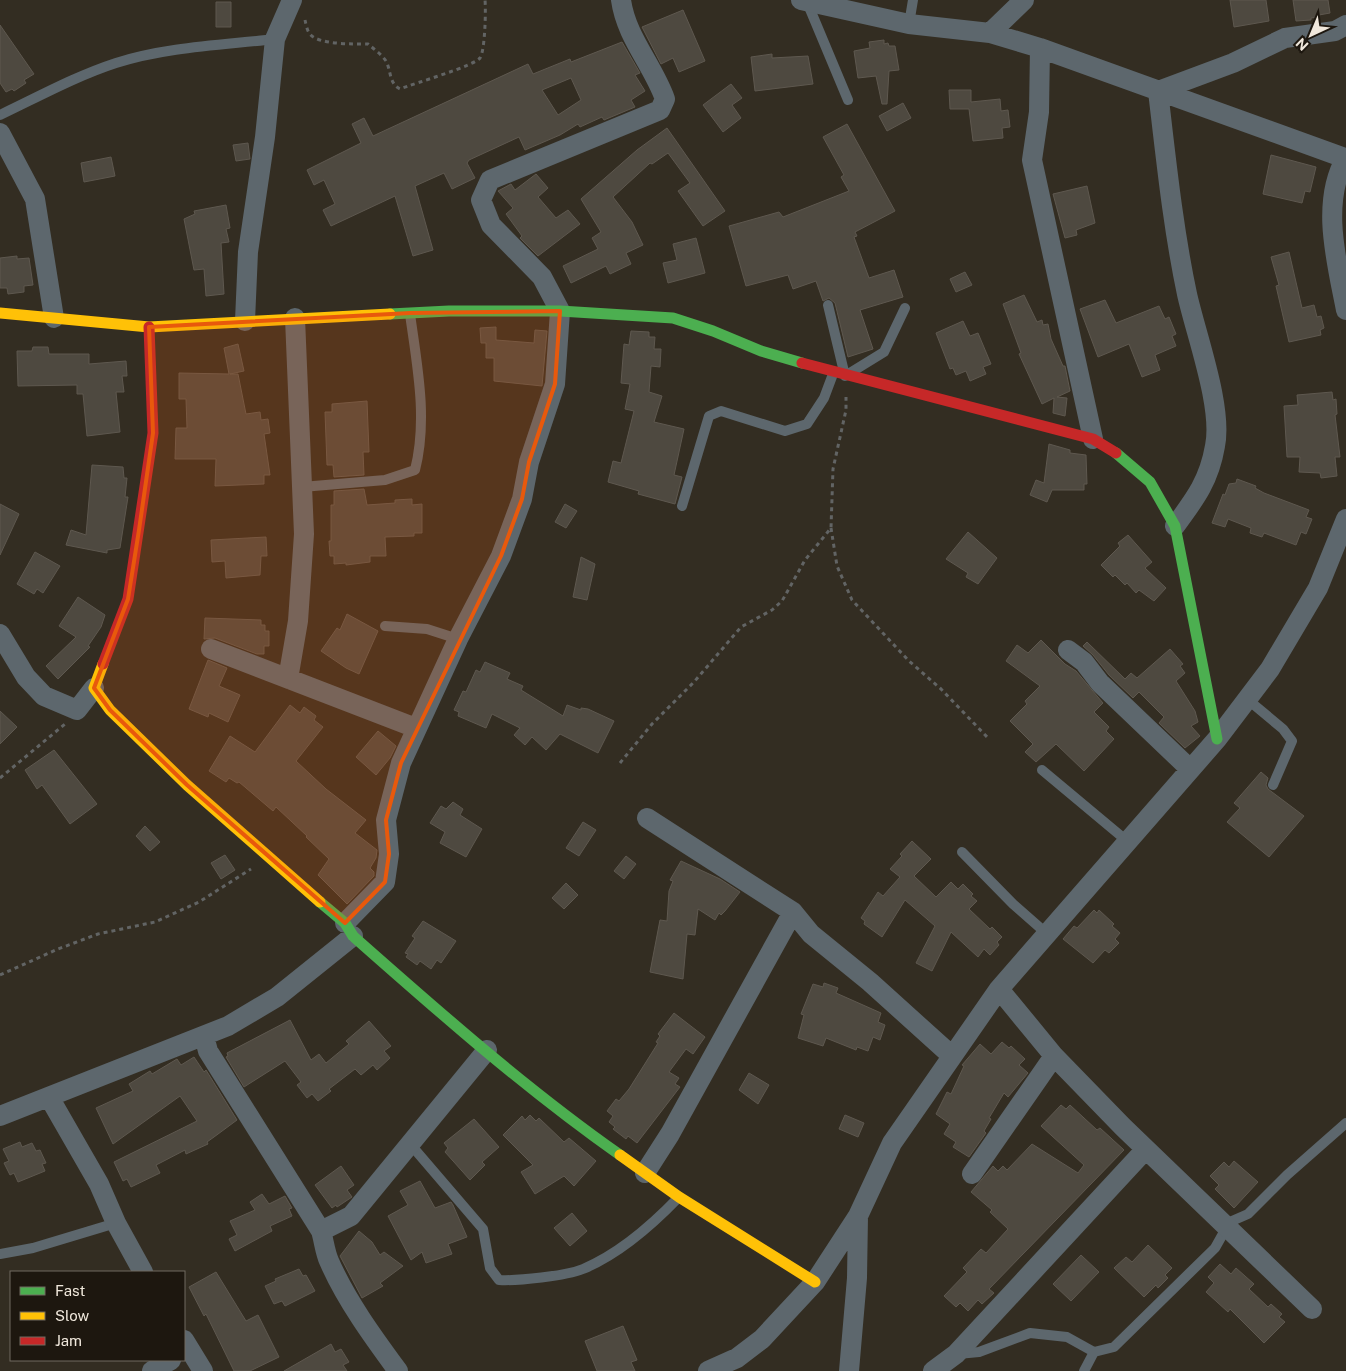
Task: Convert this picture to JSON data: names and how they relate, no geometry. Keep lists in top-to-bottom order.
{
  "legend": ["Fast", "Slow", "Jam"],
  "north": "bottom left"
}
